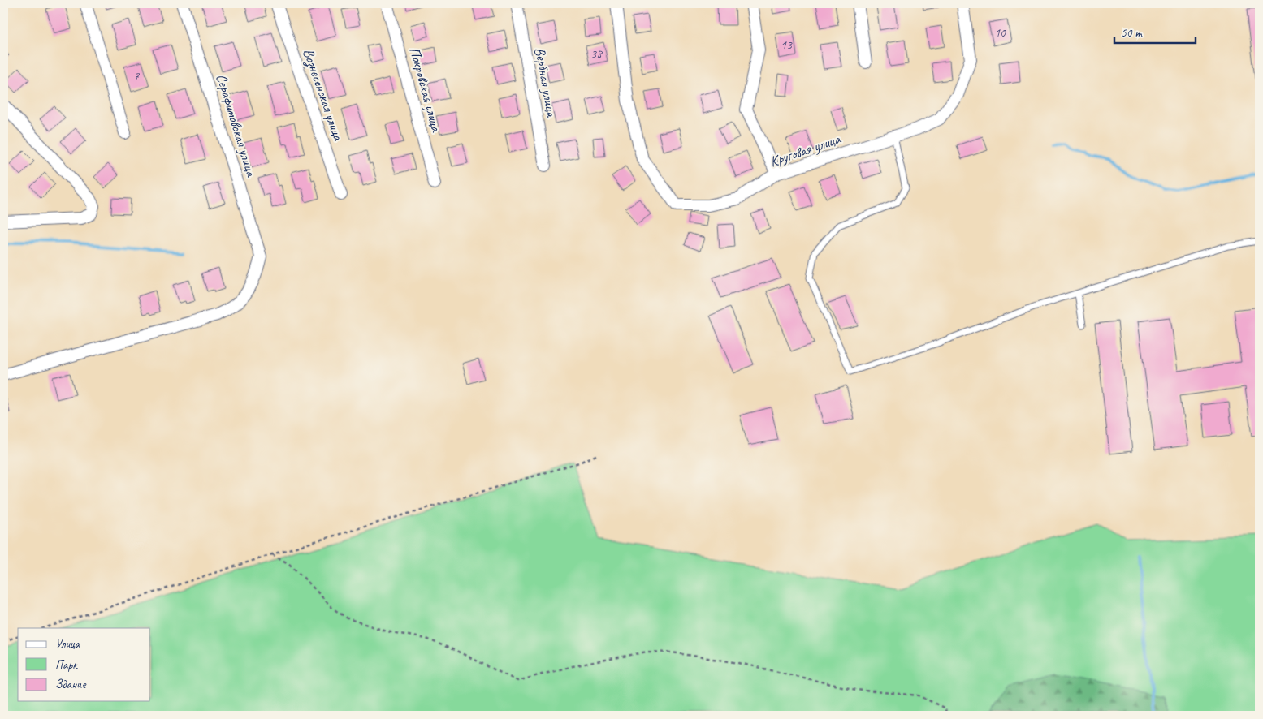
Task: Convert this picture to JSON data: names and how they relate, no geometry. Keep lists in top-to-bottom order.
{
  "streets": {
    "street": [
      "Вербная улица",
      "Покровская улица",
      "Вознесенская улица",
      "Серафимовская улица",
      "Круговая улица"
    ]
  },
  "house_numbers": [
    "10",
    "13",
    "38",
    "7"
  ],
  "legend": ["Улица", "Парк", "Здание"],
  "scale_bar": "50 m"
}
